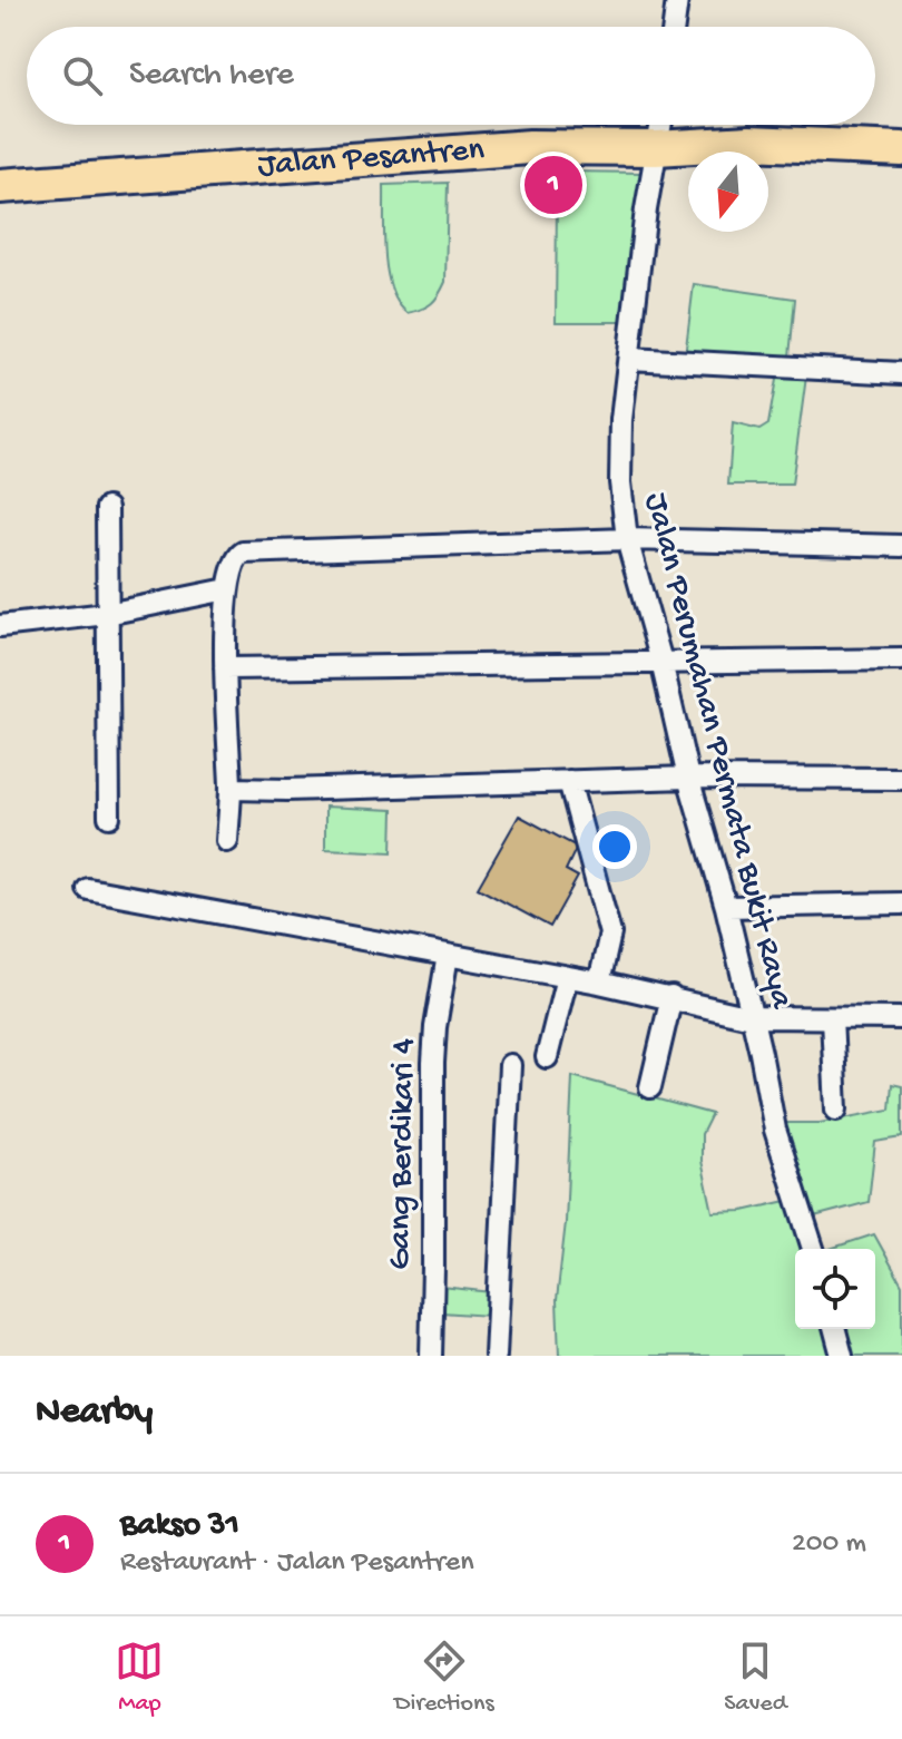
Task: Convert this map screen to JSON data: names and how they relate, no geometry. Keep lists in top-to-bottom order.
{
  "streets": {
    "main road": ["Jalan Pesantren"],
    "street": ["Jalan Perumahan Permata Bukit Raya", "Gang Berdikari 4"]
  },
  "crossings": [
    ["Jalan Pesantren", "Jalan Perumahan Permata Bukit Raya"]
  ],
  "north": "bottom",
  "page": {
    "search": "Search here",
    "pins": "1",
    "heading": "Nearby",
    "list": [
      {
        "mark": "1",
        "name": "Bakso 31",
        "note": "Restaurant · Jalan Pesantren",
        "value": "200 m"
      }
    ],
    "nav": ["Map", "Directions", "Saved"]
  }
}
